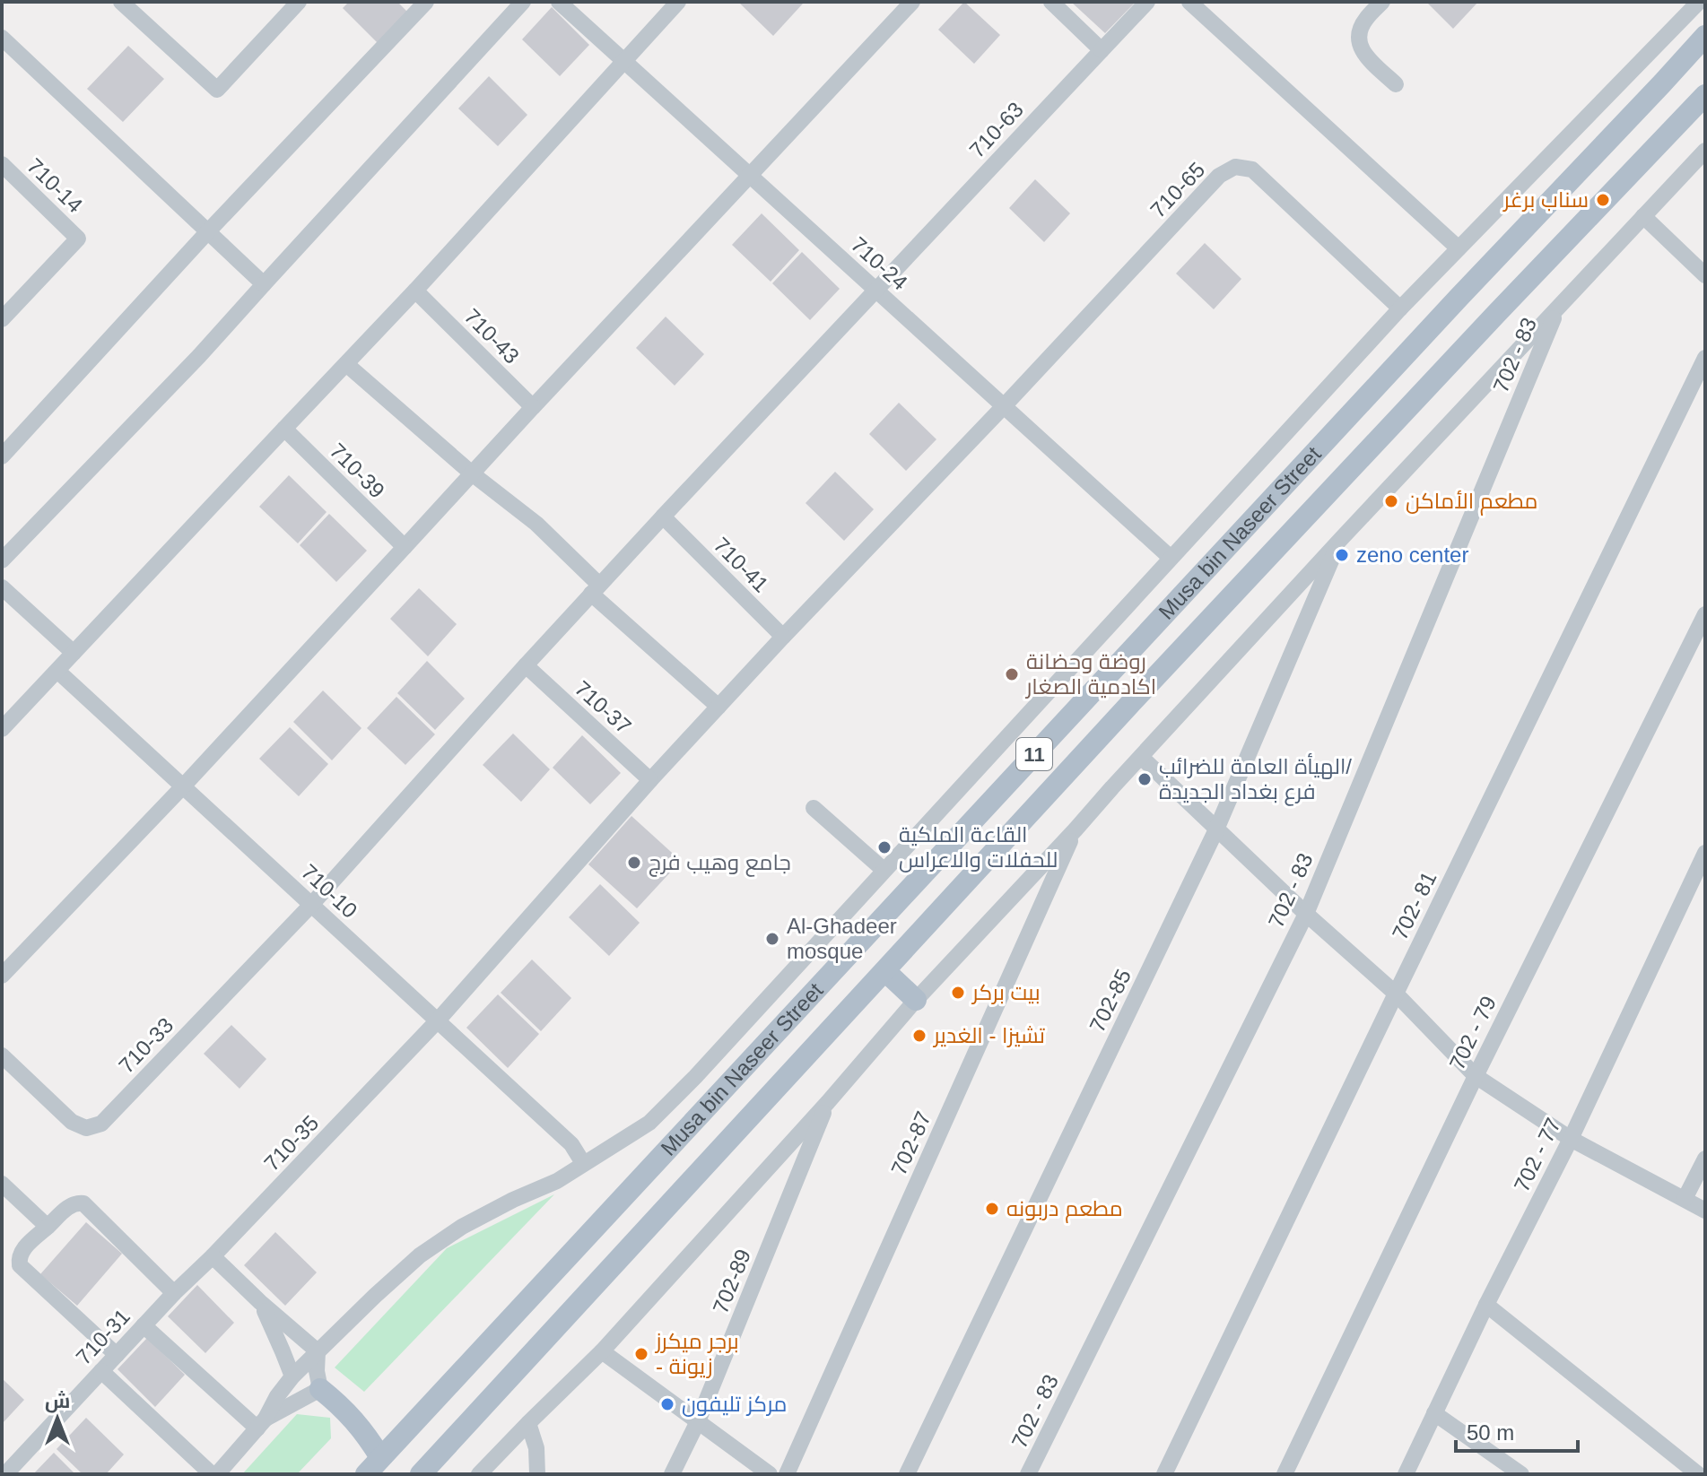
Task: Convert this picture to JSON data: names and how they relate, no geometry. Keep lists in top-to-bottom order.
{
  "streets": {
    "main road": ["Musa bin Naseer Street", "11"],
    "street": [
      "710-63",
      "710-14",
      "710-65",
      "710-24",
      "710-43",
      "702 - 83",
      "710-39",
      "710-41",
      "710-37",
      "710-10",
      "702- 81",
      "702-85",
      "702 - 79",
      "710-33",
      "710-35",
      "702-87",
      "702 - 77",
      "702-89",
      "710-31"
    ]
  },
  "crossings": [
    ["710-63", "710-24"],
    ["710-65", "710-24"],
    ["710-10", "710-33"],
    ["710-10", "710-35"],
    ["710-35", "710-31"]
  ],
  "places": [
    "سناب برغر",
    "مطعم الأماكن",
    "zeno center",
    "روضة وحضانة اكادمية الصغار",
    "الهيأة العامة للضرائب/ فرع بغداد الجديدة",
    "القاعة الملكية للحفلات والاعراس",
    "جامع وهيب فرج",
    "Al-Ghadeer mosque",
    "بيت بركر",
    "تشيزا - الغدير",
    "مطعم دربونه",
    "برجر ميكرز - زيونة",
    "مركز تليفون"
  ],
  "scale_bar": "50 m",
  "north": "top"
}
